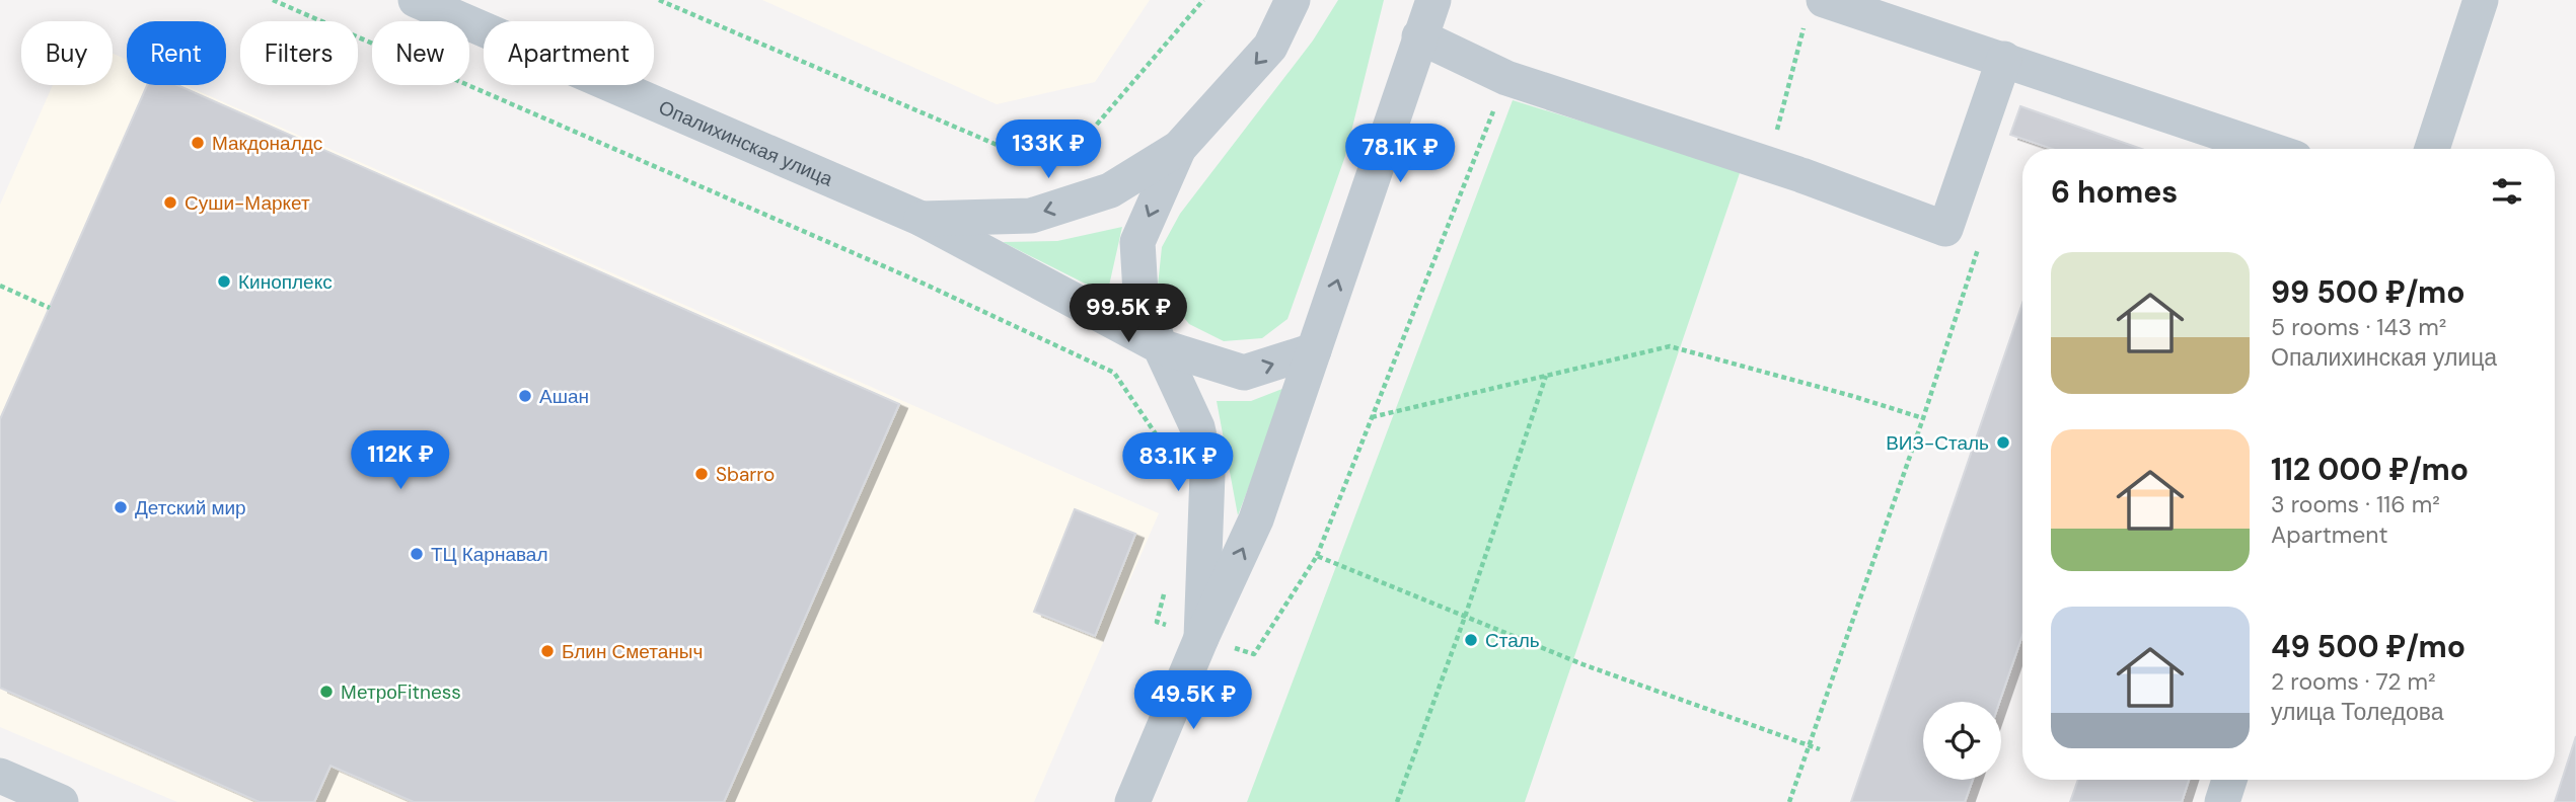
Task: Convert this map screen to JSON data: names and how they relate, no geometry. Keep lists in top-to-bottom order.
{
  "streets": {
    "street": ["Опалихинская улица"]
  },
  "places": [
    "Макдоналдс",
    "Суши-Маркет",
    "Киноплекс",
    "Ашан",
    "ВИЗ-Сталь",
    "Sbarro",
    "Детский мир",
    "ТЦ Карнавал",
    "Сталь",
    "Блин Сметаныч",
    "МетроFitness"
  ],
  "page": {
    "chip": [
      "Buy",
      "Rent",
      "Filters",
      "New",
      "Apartment"
    ],
    "price": [
      "133K ₽",
      "78.1K ₽",
      "99.5K ₽",
      "112K ₽",
      "83.1K ₽",
      "49.5K ₽"
    ],
    "heading": "6 homes",
    "list": [
      {
        "name": "99 500 ₽/mo",
        "note": "5 rooms · 143 m² · Опалихинская улица"
      },
      {
        "name": "112 000 ₽/mo",
        "note": "3 rooms · 116 m² · Apartment"
      },
      {
        "name": "49 500 ₽/mo",
        "note": "2 rooms · 72 m² · улица Толедова"
      }
    ]
  }
}
